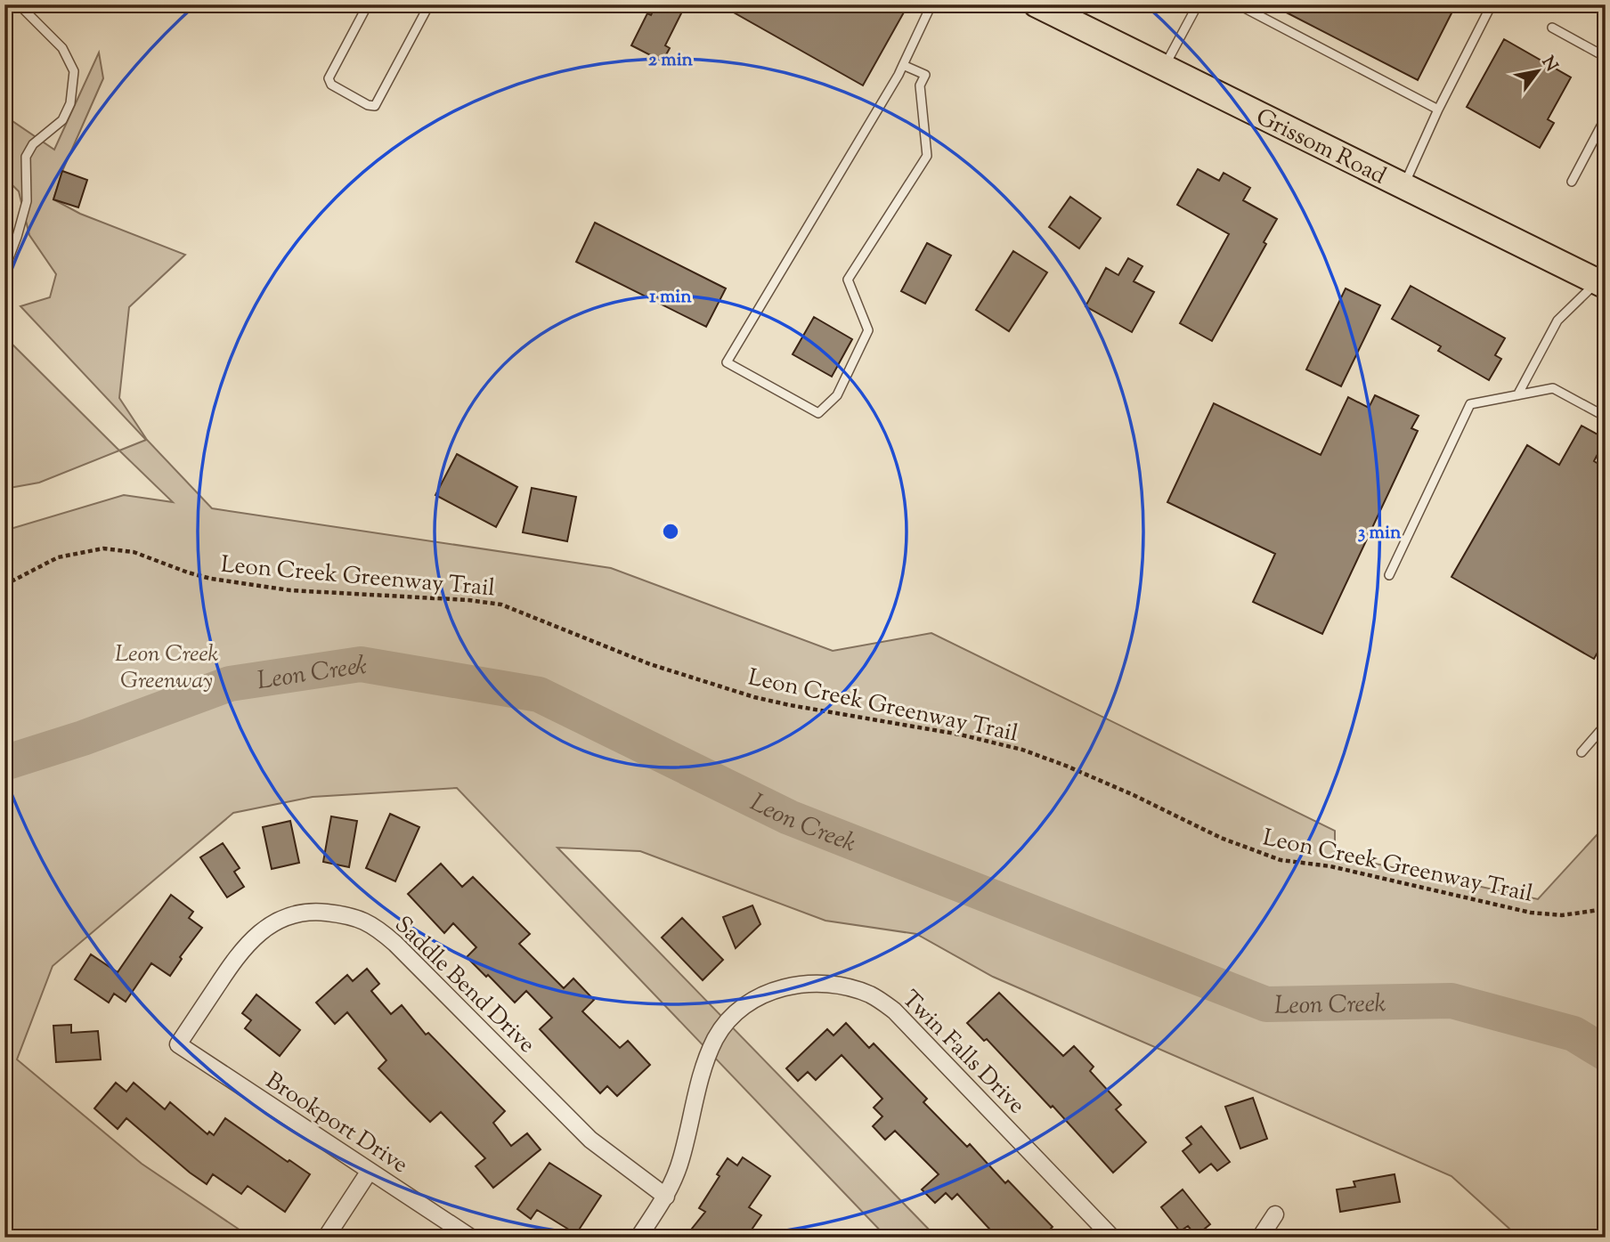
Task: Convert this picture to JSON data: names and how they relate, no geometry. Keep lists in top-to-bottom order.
{
  "streets": {
    "main road": ["Grissom Road"],
    "street": ["Saddle Bend Drive", "Twin Falls Drive", "Brookport Drive"],
    "path": ["Leon Creek Greenway Trail"]
  },
  "crossings": [
    ["Saddle Bend Drive", "Twin Falls Drive"],
    ["Saddle Bend Drive", "Brookport Drive"]
  ],
  "water": ["Leon Creek"],
  "parks": ["Leon Creek Greenway"],
  "north": "top right",
  "rings": ["2 min", "1 min", "3 min"]
}
